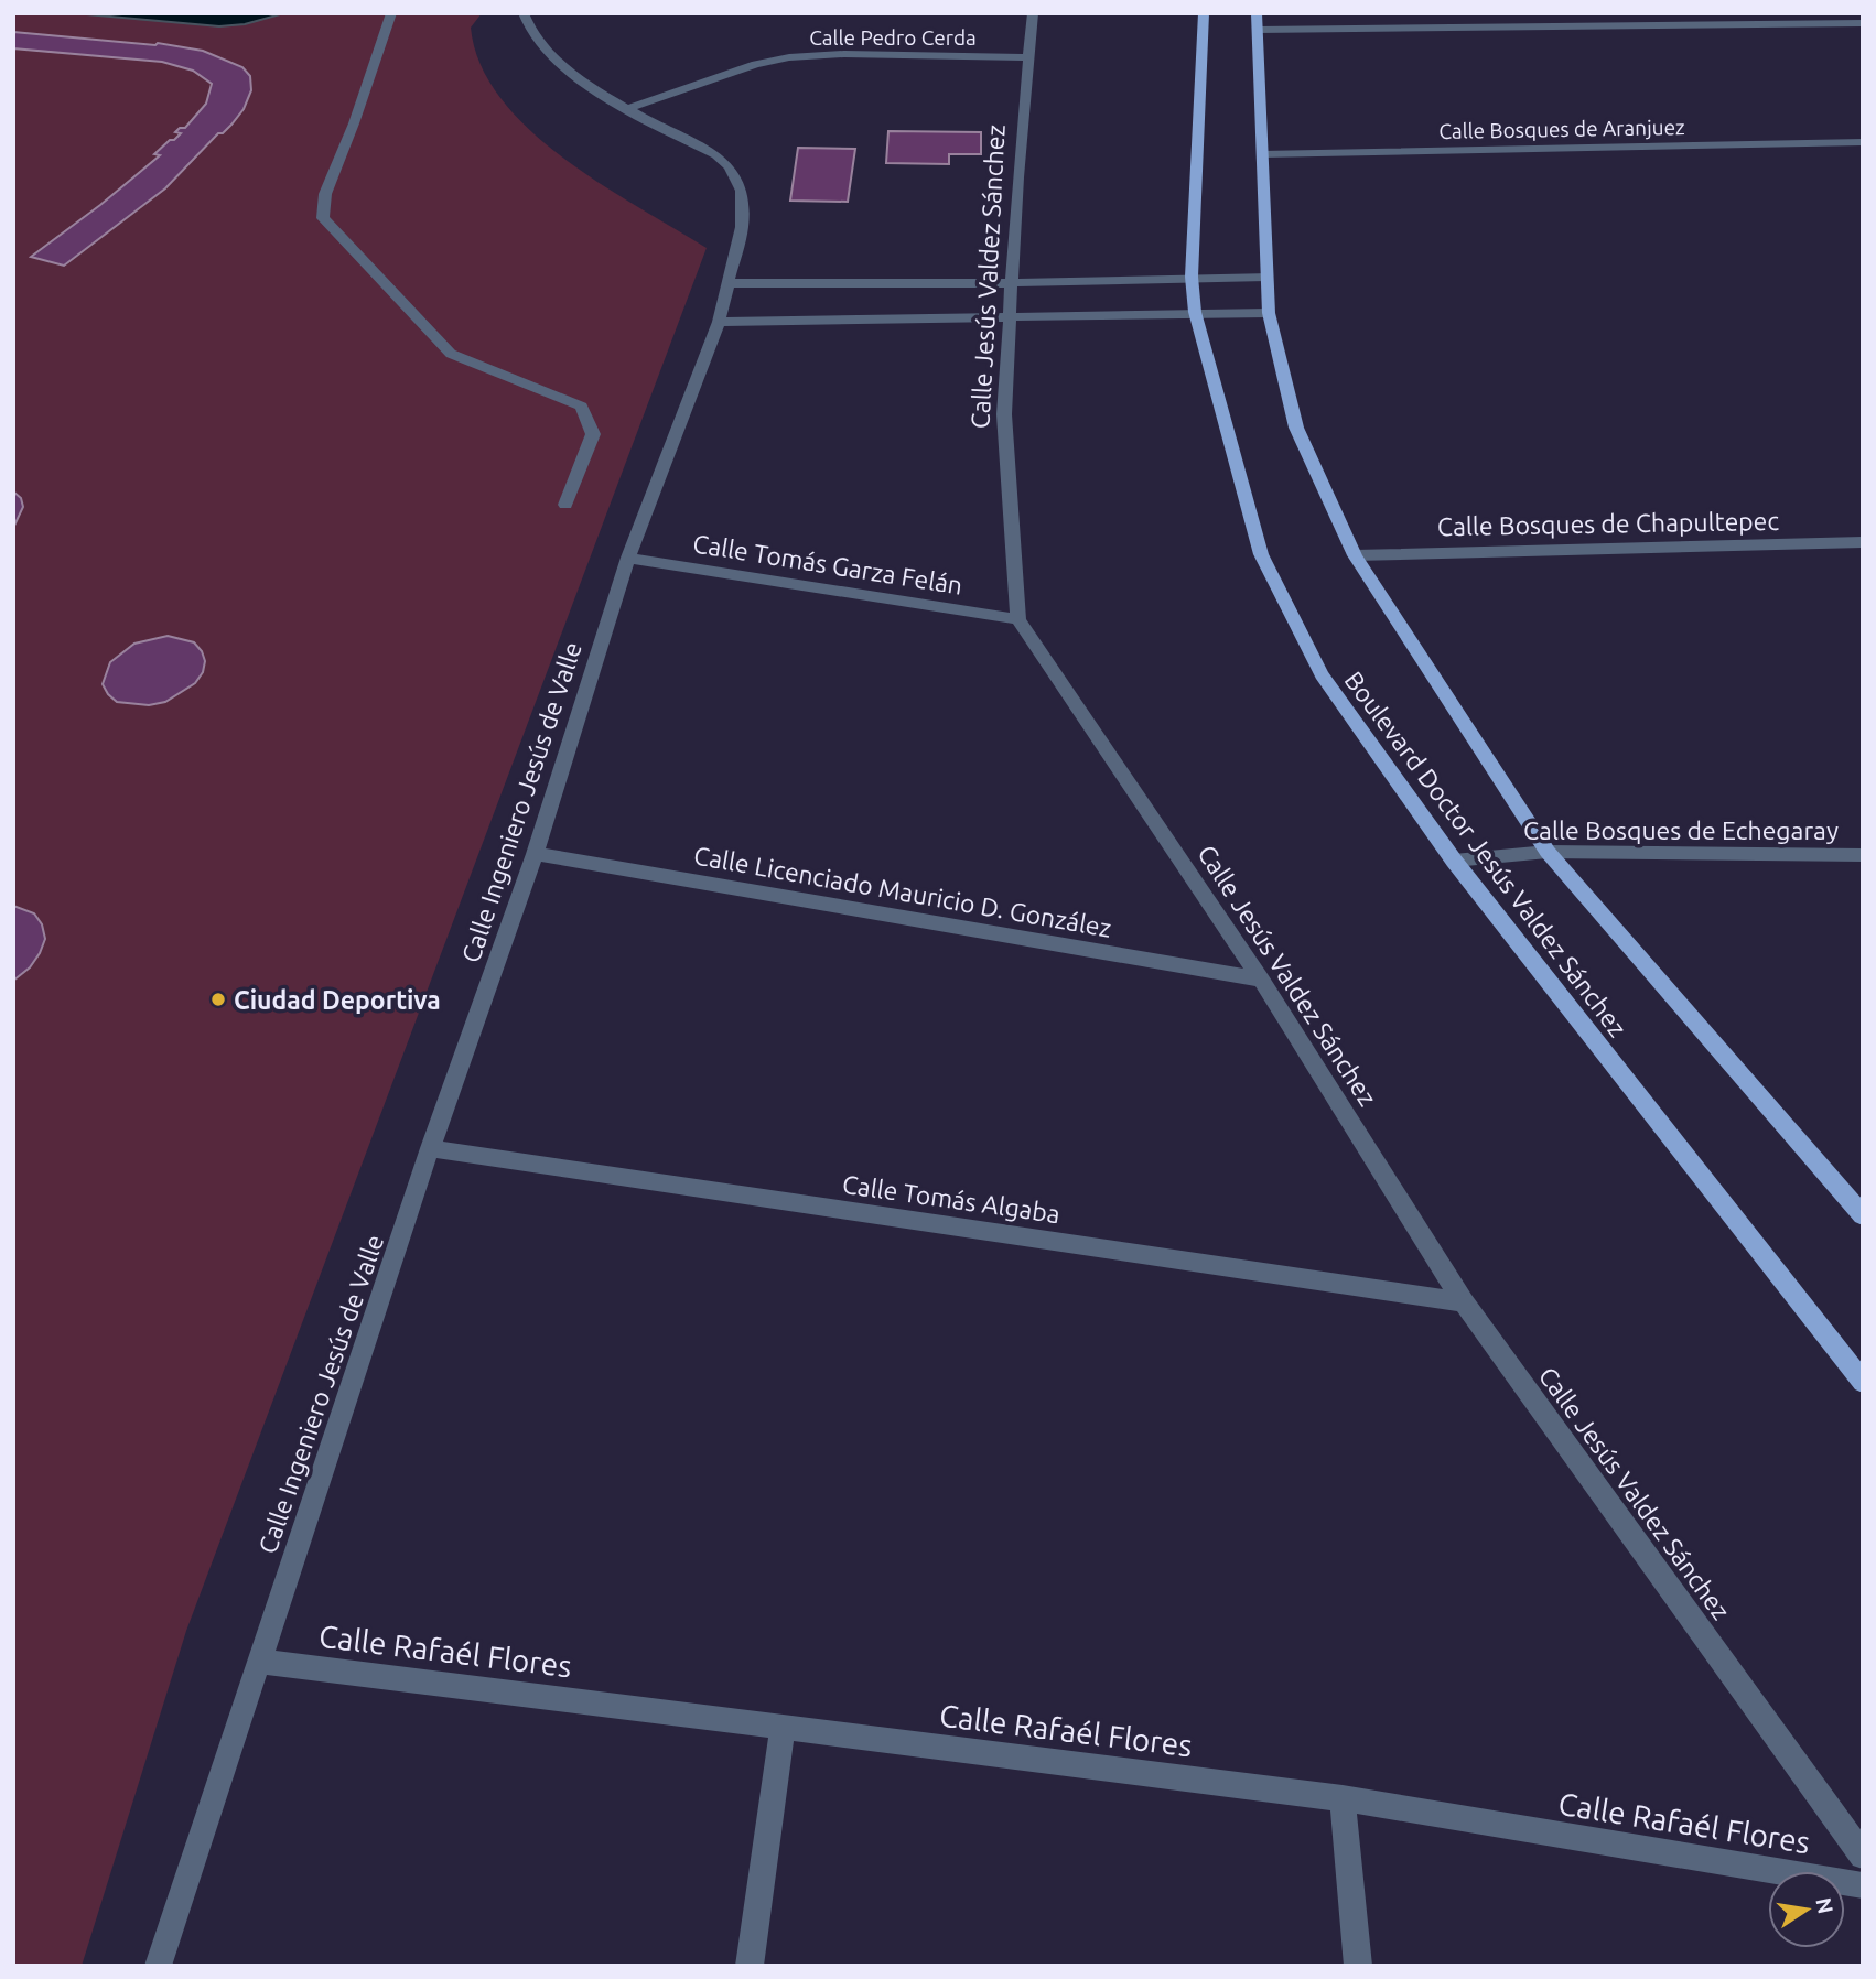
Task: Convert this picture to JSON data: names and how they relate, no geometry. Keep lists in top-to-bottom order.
{
  "streets": {
    "main road": ["Boulevard Doctor Jesús Valdez Sánchez"],
    "street": [
      "Calle Pedro Cerda",
      "Calle Bosques de Aranjuez",
      "Calle Jesús Valdez Sánchez",
      "Calle Bosques de Chapultepec",
      "Calle Tomás Garza Felán",
      "Calle Ingeniero Jesús de Valle",
      "Calle Bosques de Echegaray",
      "Calle Licenciado Mauricio D. González",
      "Calle Tomás Algaba",
      "Calle Rafaél Flores"
    ]
  },
  "crossings": [
    ["Calle Pedro Cerda", "Calle Jesús Valdez Sánchez"],
    ["Calle Pedro Cerda", "Calle Ingeniero Jesús de Valle"],
    ["Calle Bosques de Aranjuez", "Boulevard Doctor Jesús Valdez Sánchez"],
    ["Calle Jesús Valdez Sánchez", "Calle Tomás Garza Felán"],
    ["Calle Jesús Valdez Sánchez", "Calle Licenciado Mauricio D. González"],
    ["Calle Jesús Valdez Sánchez", "Calle Tomás Algaba"],
    ["Calle Bosques de Chapultepec", "Boulevard Doctor Jesús Valdez Sánchez"],
    ["Calle Tomás Garza Felán", "Calle Ingeniero Jesús de Valle"],
    ["Calle Ingeniero Jesús de Valle", "Calle Licenciado Mauricio D. González"],
    ["Calle Ingeniero Jesús de Valle", "Calle Tomás Algaba"],
    ["Calle Ingeniero Jesús de Valle", "Calle Rafaél Flores"],
    ["Calle Bosques de Echegaray", "Boulevard Doctor Jesús Valdez Sánchez"]
  ],
  "places": ["Ciudad Deportiva"],
  "north": "right"
}
